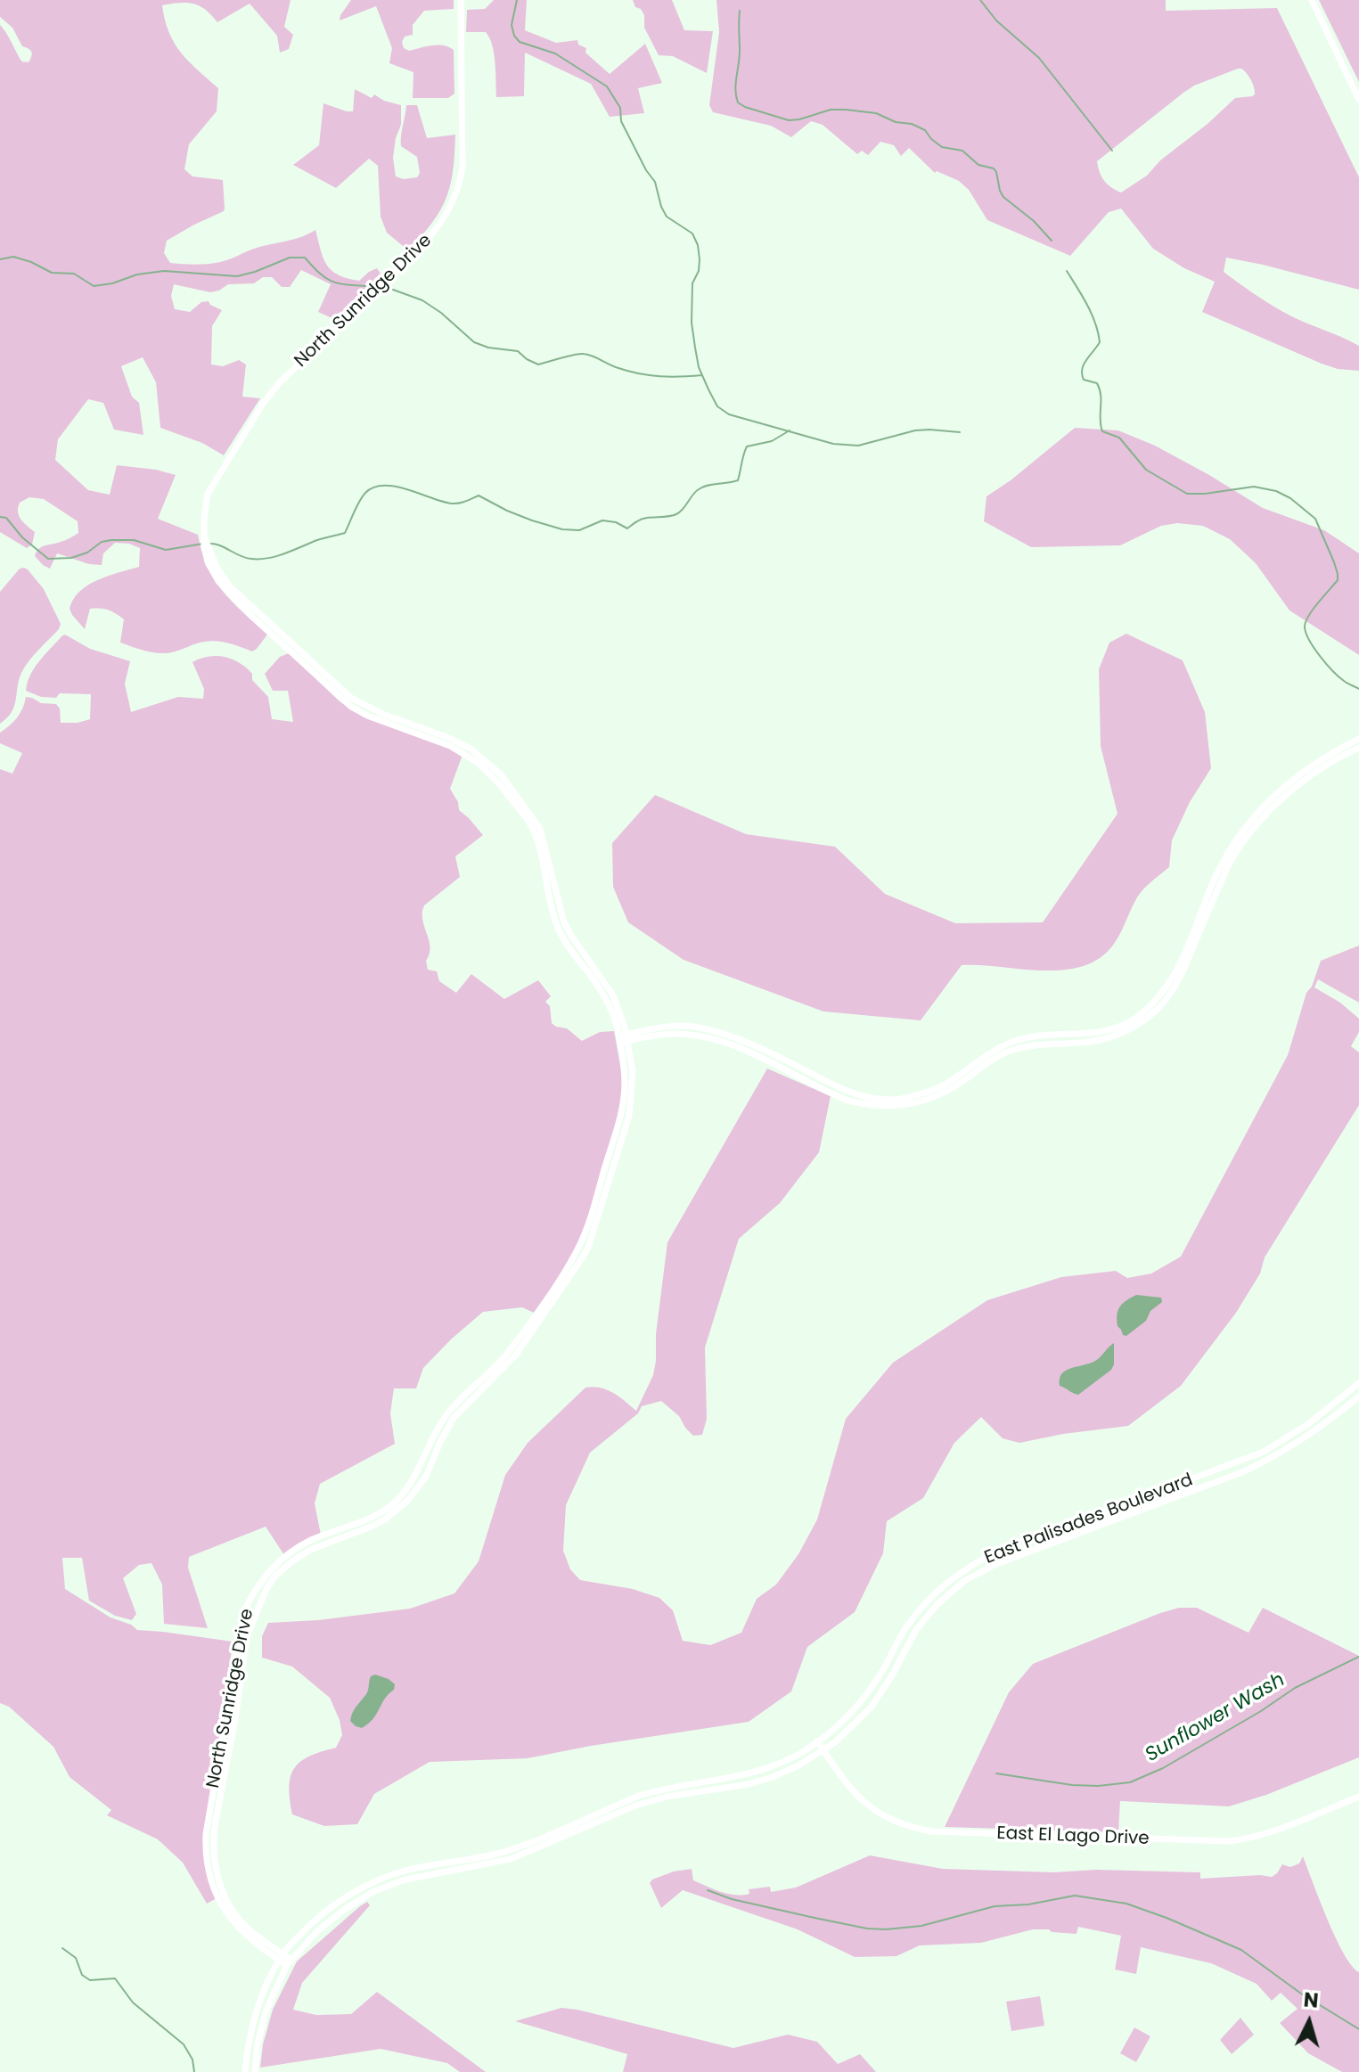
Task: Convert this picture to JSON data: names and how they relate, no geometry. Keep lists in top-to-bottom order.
{
  "streets": {
    "street": ["North Sunridge Drive", "East Palisades Boulevard", "East El Lago Drive"]
  },
  "crossings": [
    ["North Sunridge Drive", "East Palisades Boulevard"],
    ["East Palisades Boulevard", "East El Lago Drive"]
  ],
  "water": ["Sunflower Wash"],
  "north": "top"
}
